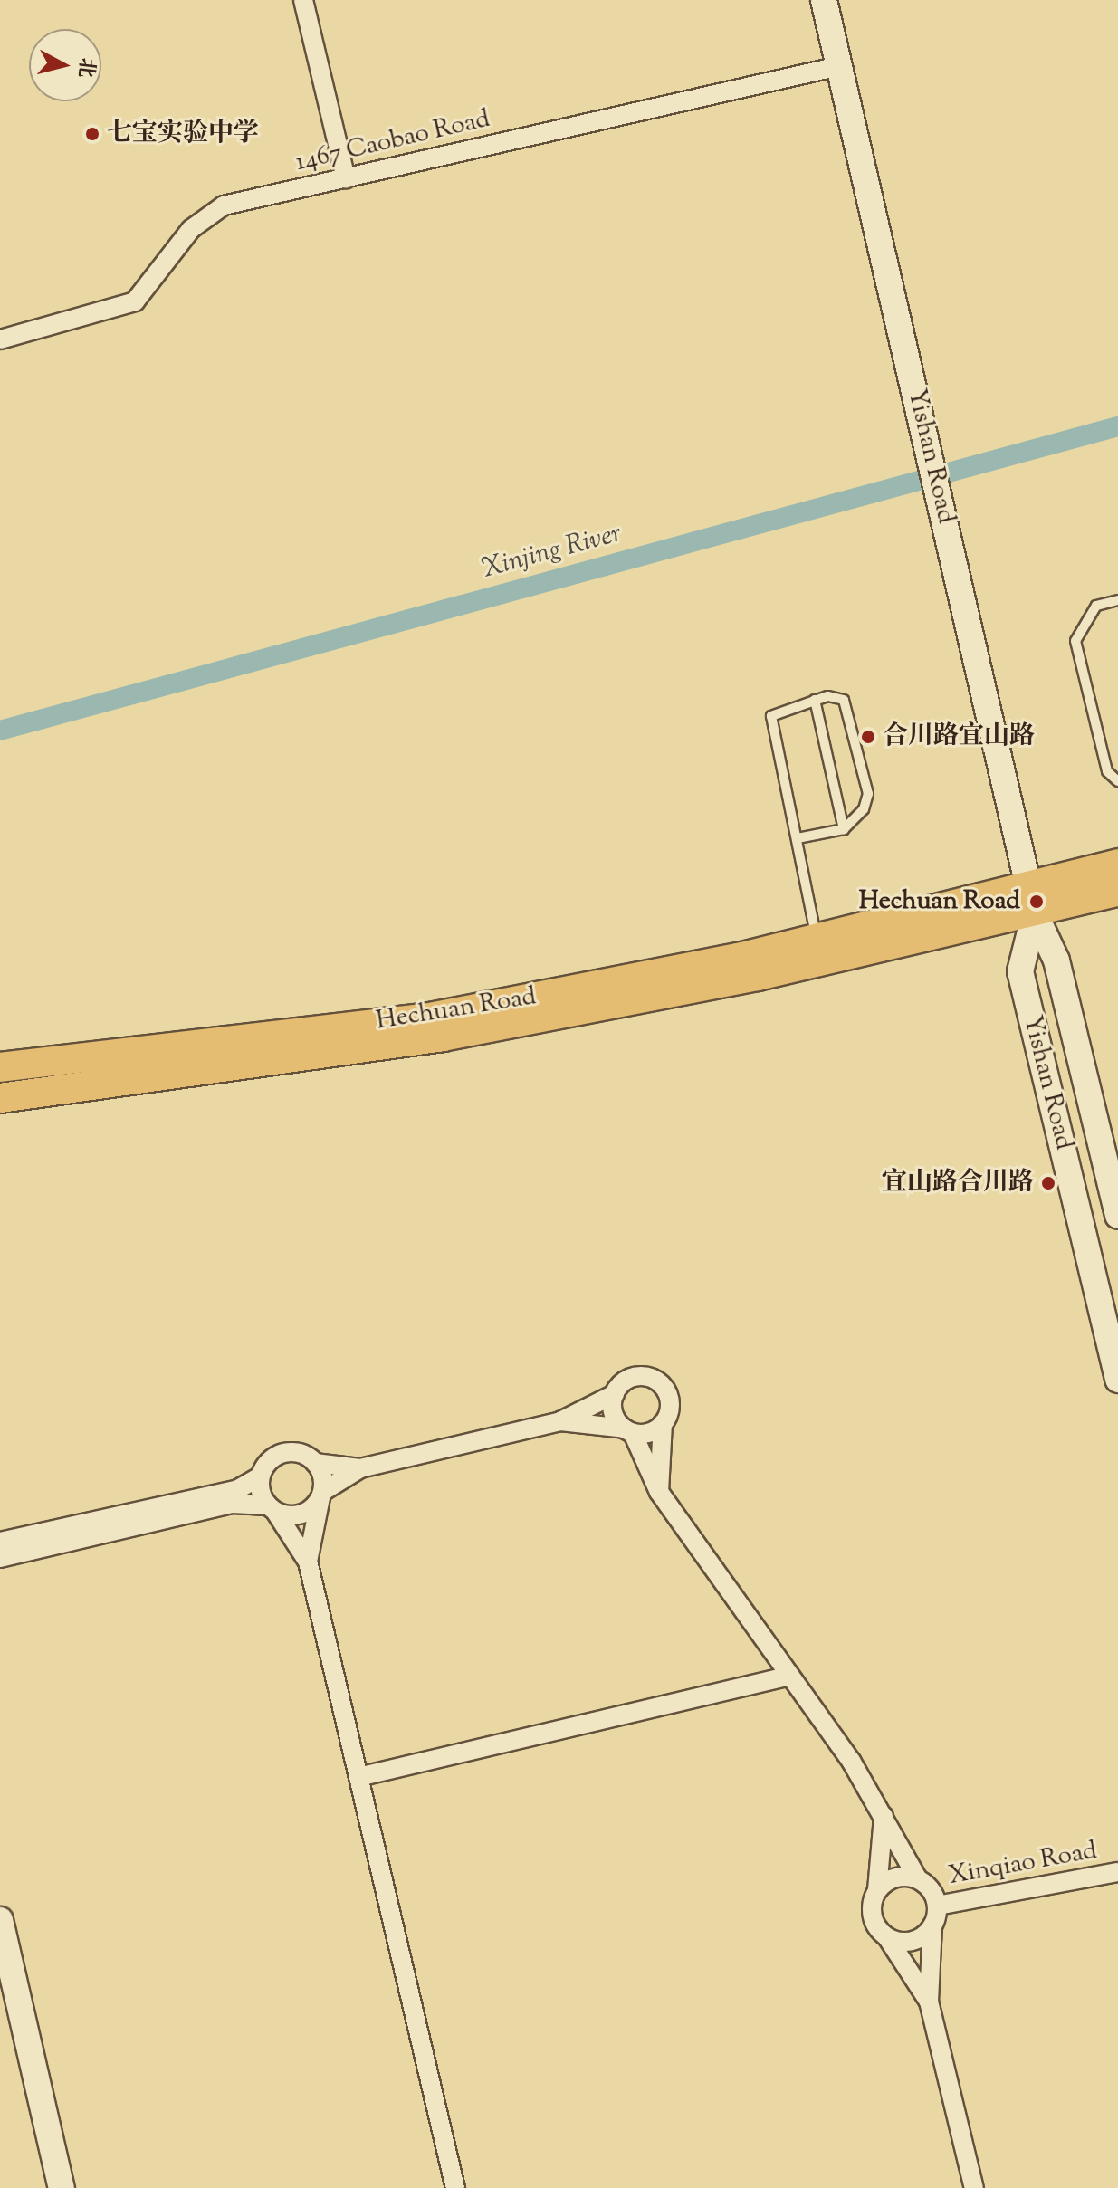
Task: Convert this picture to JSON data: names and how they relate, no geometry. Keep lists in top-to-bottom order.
{
  "streets": {
    "main road": ["Hechuan Road"],
    "street": ["1467 Caobao Road", "Yishan Road", "Xinqiao Road"]
  },
  "crossings": [
    ["1467 Caobao Road", "Yishan Road"],
    ["Yishan Road", "Hechuan Road"]
  ],
  "water": ["Xinjing River"],
  "places": [
    "七宝实验中学",
    "合川路宜山路",
    "Hechuan Road",
    "宜山路合川路"
  ],
  "north": "right"
}
